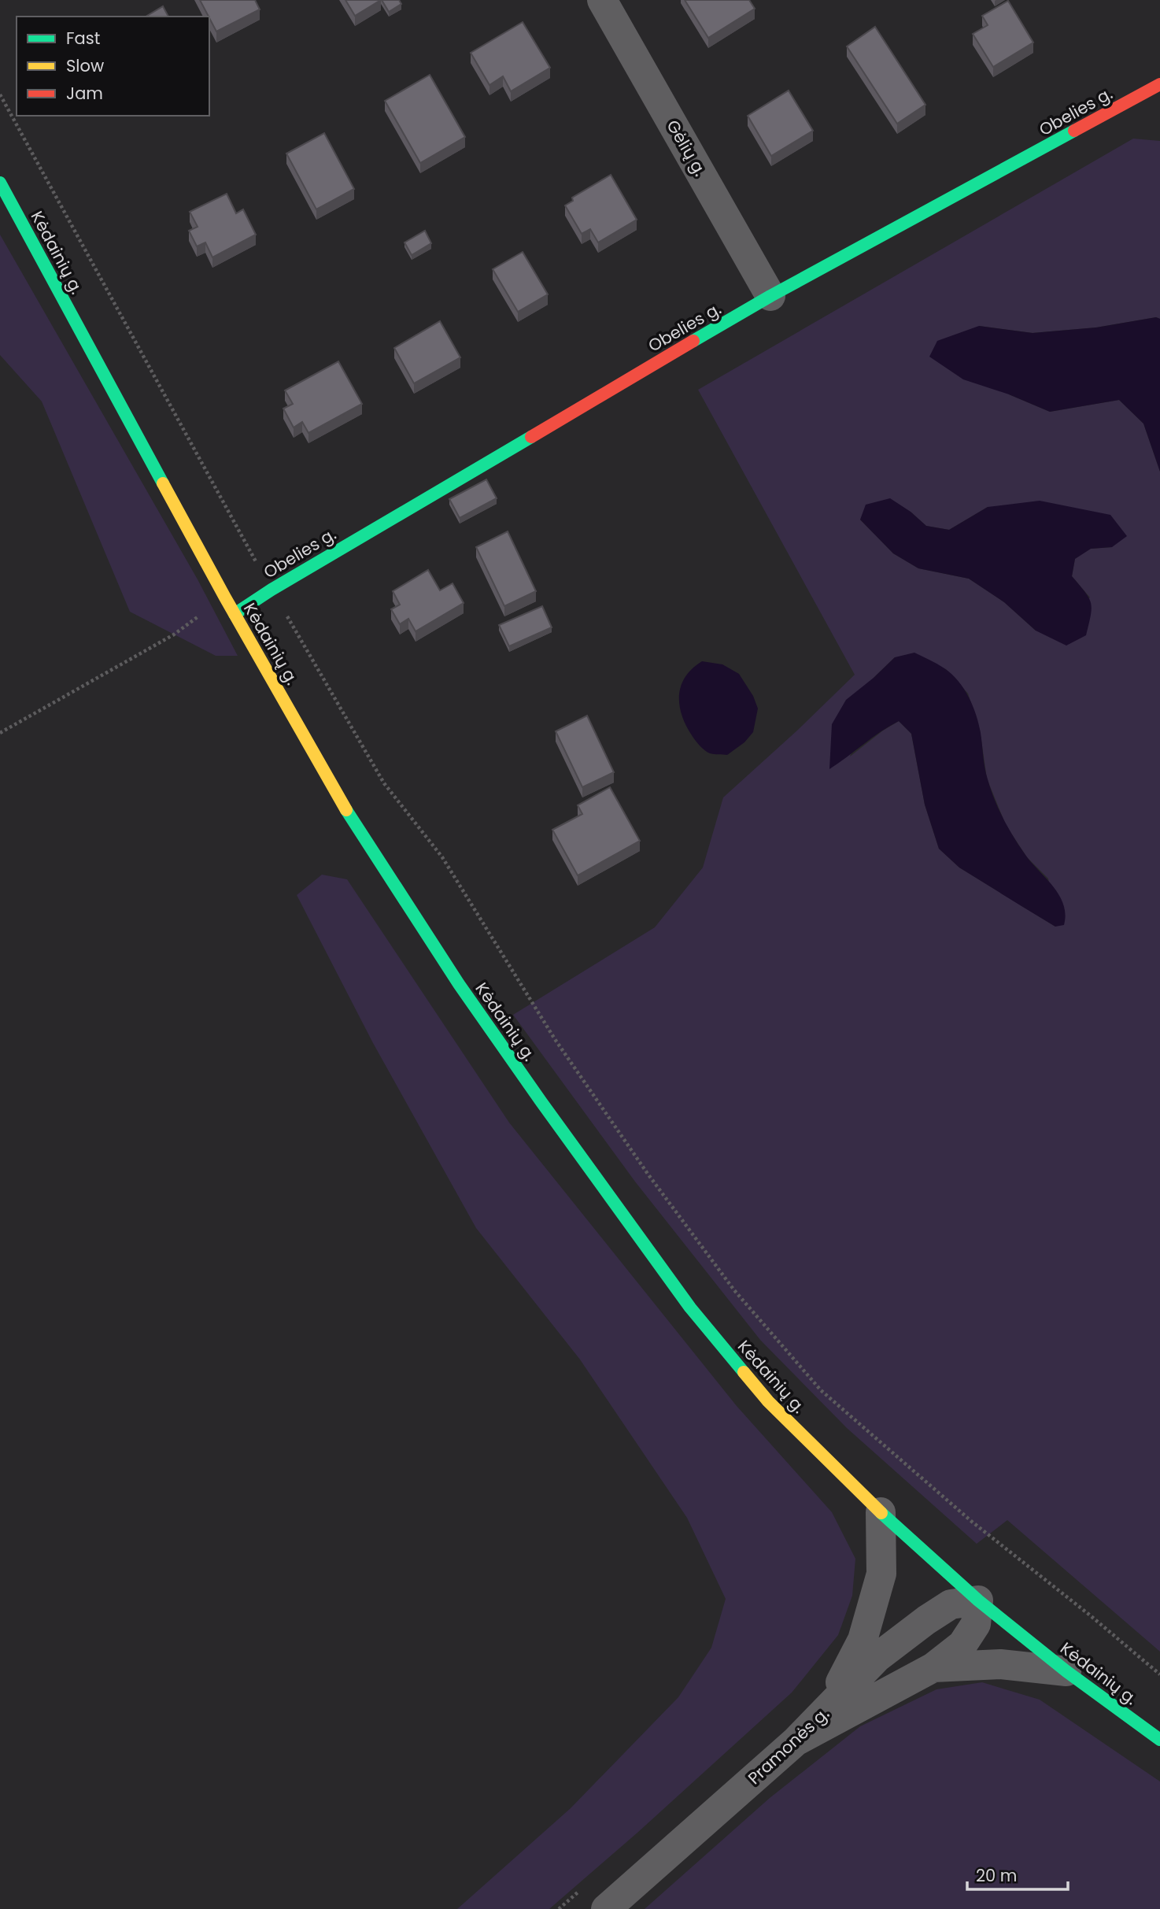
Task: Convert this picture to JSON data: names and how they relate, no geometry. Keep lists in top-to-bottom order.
{
  "streets": {
    "main road": ["Obelies g.", "Kėdainių g."],
    "street": ["Gėlių g.", "Pramonės g."]
  },
  "crossings": [
    ["Obelies g.", "Gėlių g."],
    ["Obelies g.", "Kėdainių g."],
    ["Kėdainių g.", "Pramonės g."]
  ],
  "legend": ["Fast", "Slow", "Jam"],
  "scale_bar": "20 m"
}
